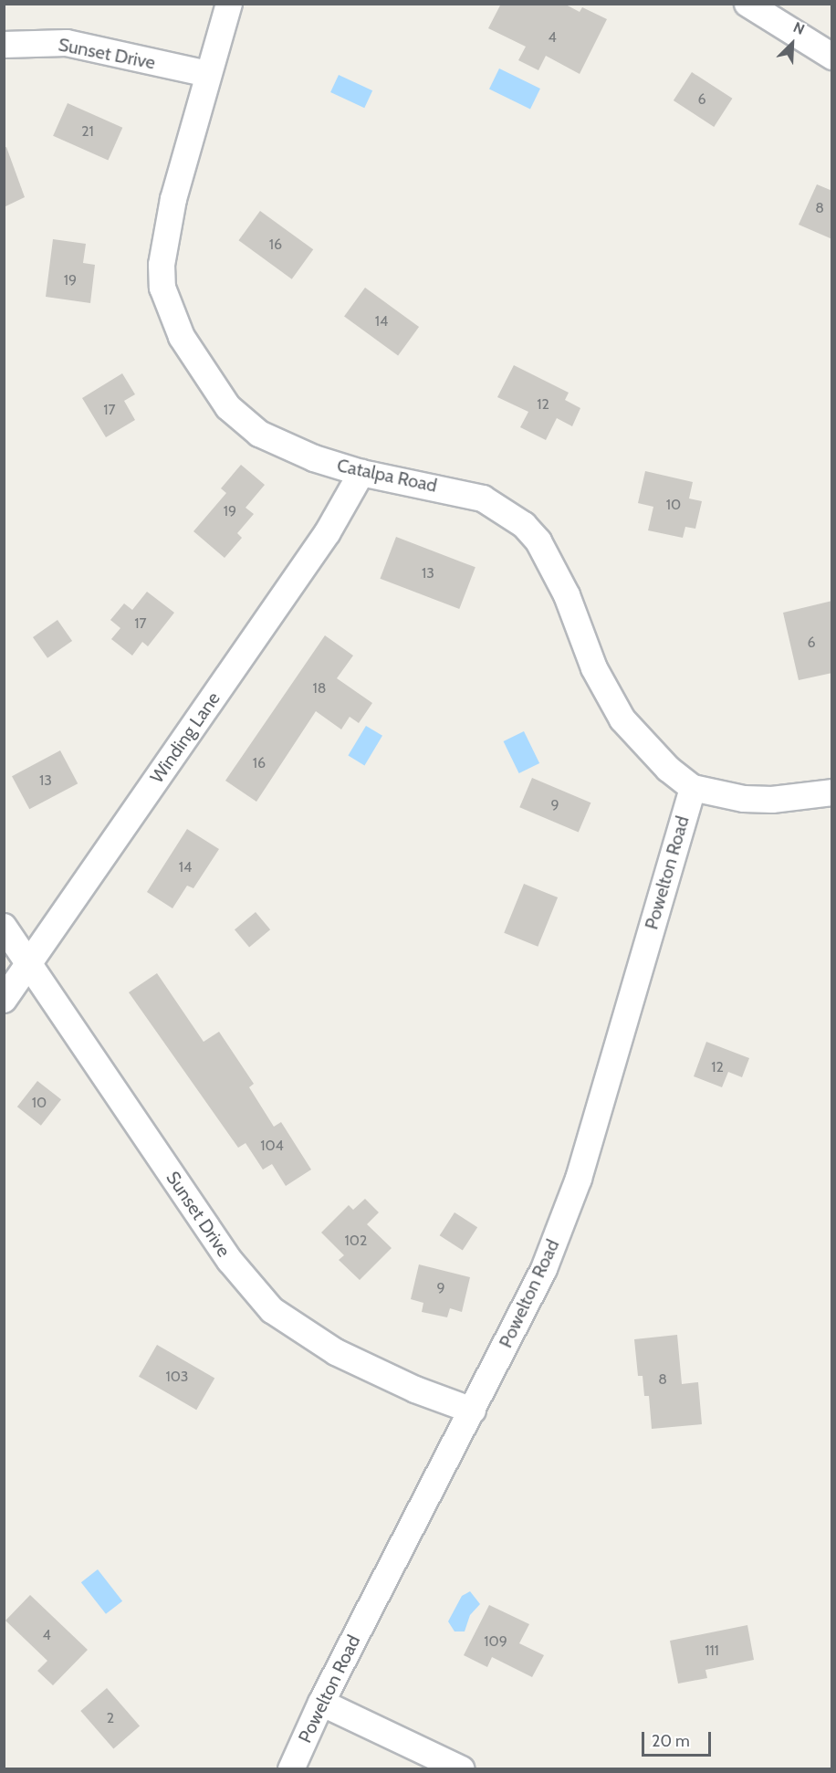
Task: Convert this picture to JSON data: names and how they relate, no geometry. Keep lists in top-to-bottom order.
{
  "streets": {
    "street": [
      "Sunset Drive",
      "Catalpa Road",
      "Winding Lane",
      "Powelton Road"
    ]
  },
  "crossings": [
    ["Sunset Drive", "Catalpa Road"],
    ["Sunset Drive", "Winding Lane"],
    ["Sunset Drive", "Powelton Road"],
    ["Catalpa Road", "Winding Lane"],
    ["Catalpa Road", "Powelton Road"]
  ],
  "house_numbers": [
    "4",
    "6",
    "21",
    "8",
    "16",
    "19",
    "14",
    "12",
    "17",
    "10",
    "19",
    "13",
    "17",
    "6",
    "18",
    "16",
    "13",
    "9",
    "14",
    "12",
    "10",
    "104",
    "102",
    "9",
    "103",
    "8",
    "4",
    "109",
    "111",
    "2"
  ],
  "scale_bar": "20 m",
  "north": "top right"
}
